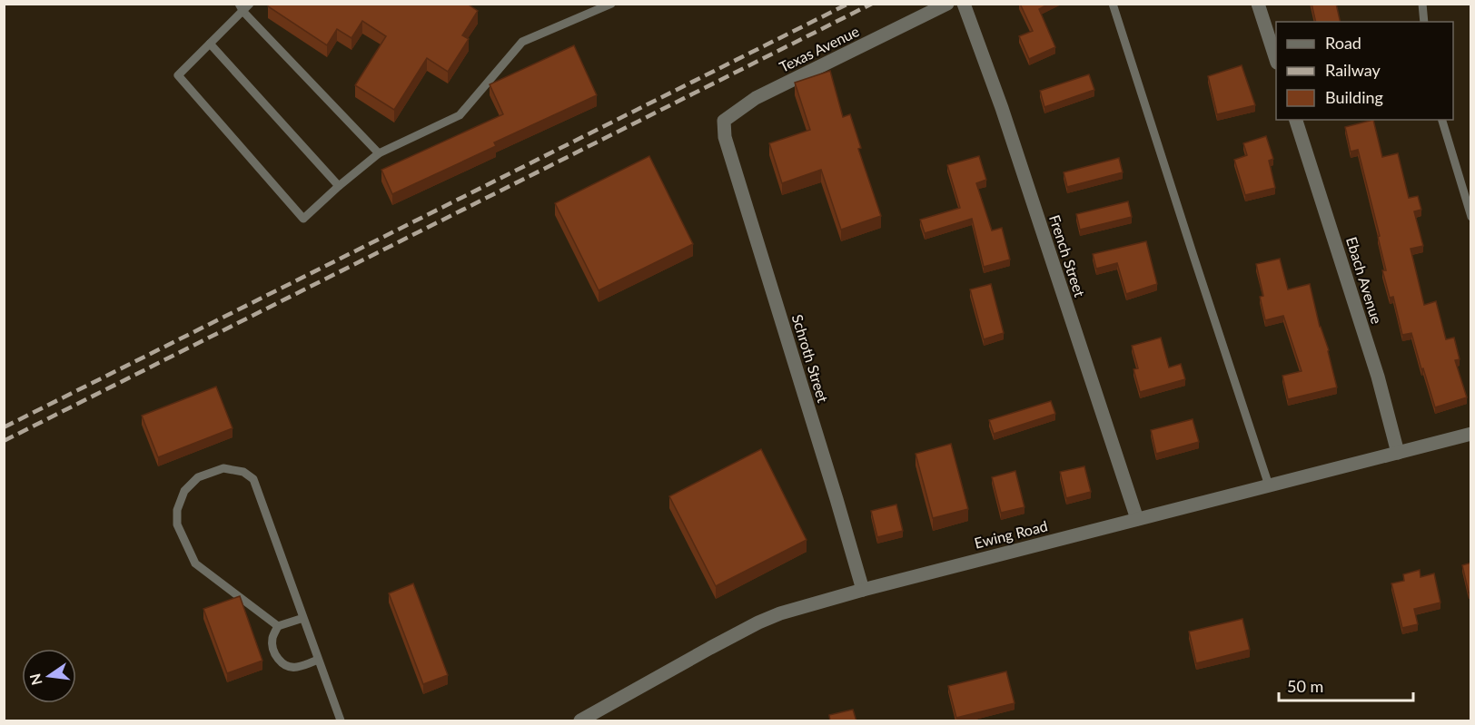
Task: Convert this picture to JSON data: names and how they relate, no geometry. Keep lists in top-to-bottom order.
{
  "streets": {
    "street": [
      "Texas Avenue",
      "French Street",
      "Ebach Avenue",
      "Schroth Street",
      "Ewing Road"
    ]
  },
  "crossings": [
    ["Texas Avenue", "Schroth Street"],
    ["French Street", "Ewing Road"],
    ["Ebach Avenue", "Ewing Road"],
    ["Schroth Street", "Ewing Road"]
  ],
  "legend": ["Road", "Railway", "Building"],
  "scale_bar": "50 m",
  "north": "left"
}
